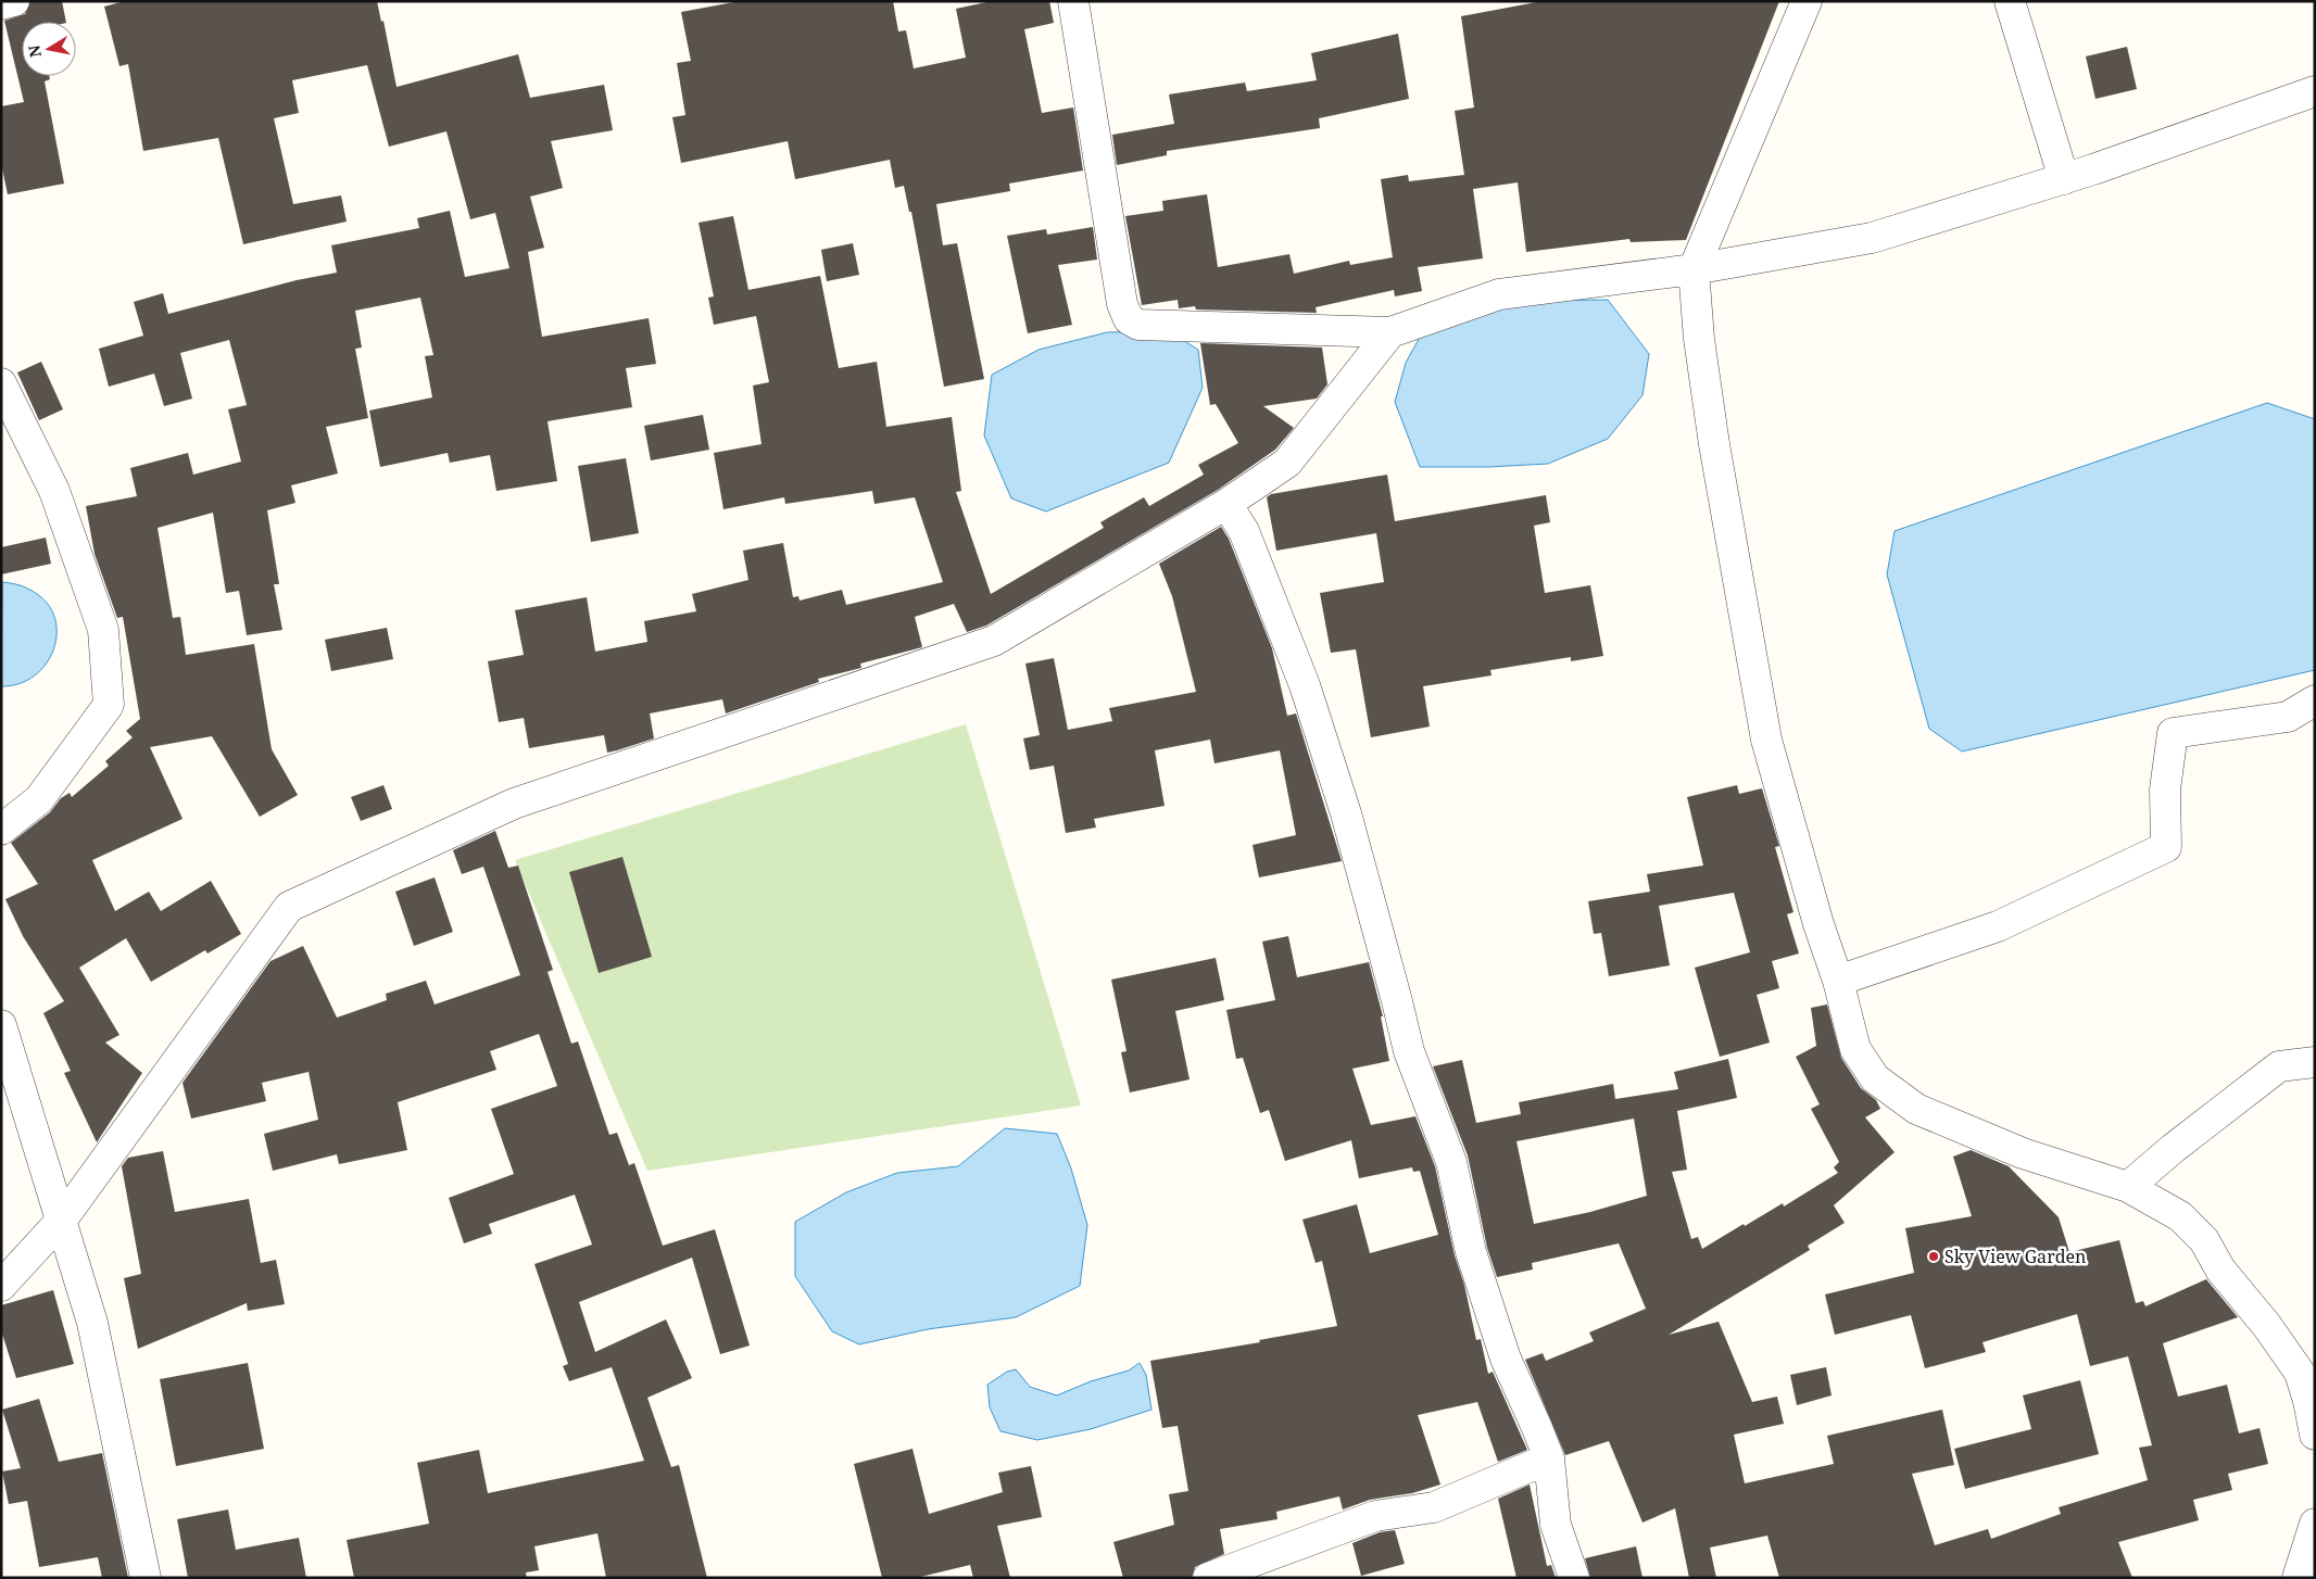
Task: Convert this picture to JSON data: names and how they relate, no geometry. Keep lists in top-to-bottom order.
{
  "places": ["Sky View Garden"],
  "north": "left"
}
